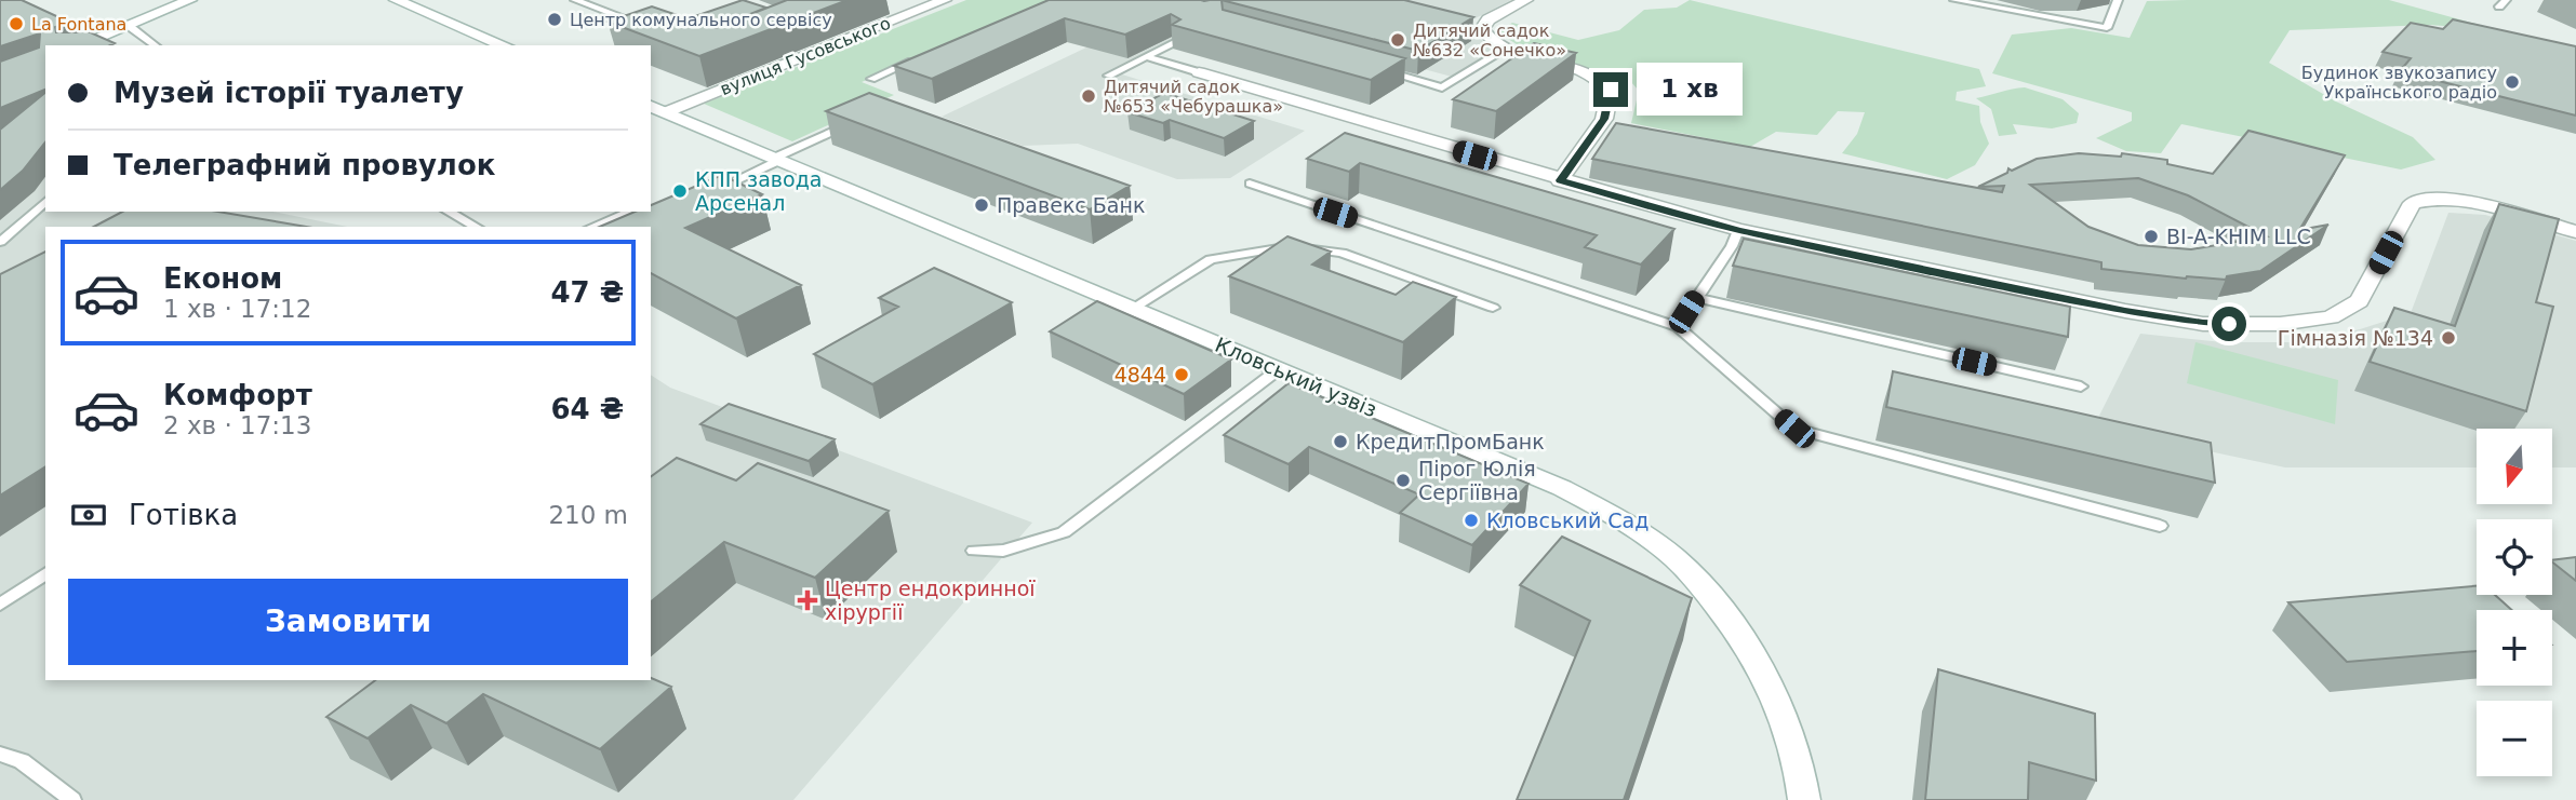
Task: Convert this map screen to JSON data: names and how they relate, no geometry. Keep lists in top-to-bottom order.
{
  "streets": {
    "street": ["вулиця Гусовського", "Кловський узвіз"]
  },
  "crossings": [
    ["вулиця Гусовського", "Кловський узвіз"]
  ],
  "places": {
    "other": [
      "Центр комунального сервісу",
      "La Fontana",
      "Дитячий садок №632 «Сонечко»",
      "Будинок звукозапису Українського радіо",
      "Дитячий садок №653 «Чебурашка»",
      "КПП завода Арсенал",
      "Правекс Банк",
      "BI-A-KHIM LLC",
      "Гімназія №134",
      "4844",
      "КредитПромБанк",
      "Пірог Юлія Сергіївна",
      "Кловський Сад"
    ],
    "health": ["Центр ендокринної хірургії"]
  },
  "north": "bottom",
  "page": {
    "banner": ["Музей історії туалету", "Телеграфний провулок"],
    "bubble": "1 хв",
    "list": [
      {
        "name": "Економ",
        "note": "1 хв · 17:12",
        "value": "47 ₴"
      },
      {
        "name": "Комфорт",
        "note": "2 хв · 17:13",
        "value": "64 ₴"
      }
    ],
    "map_buttons": ["+", "−"],
    "pay": ["Готівка", "210 m"],
    "buttons": "Замовити"
  }
}
